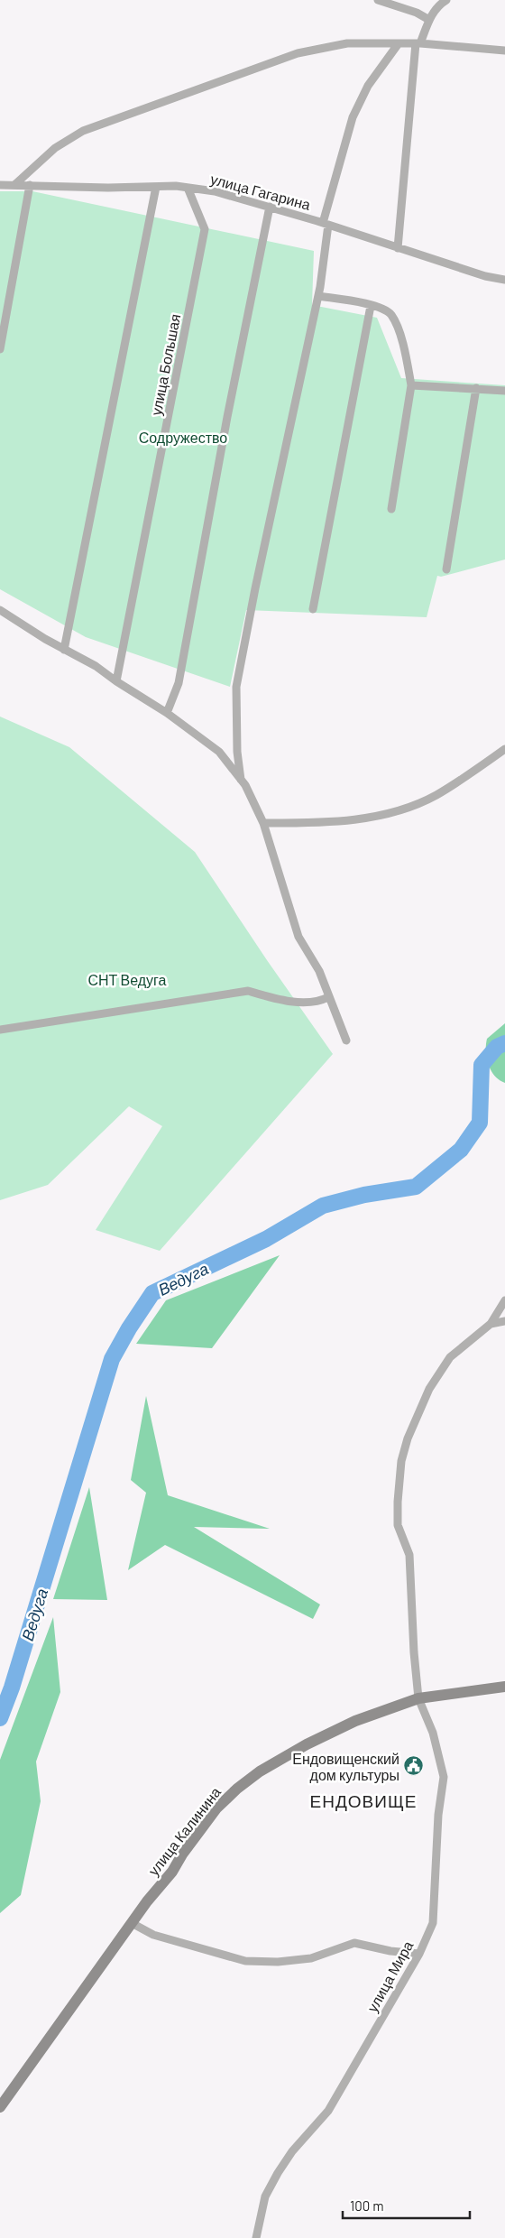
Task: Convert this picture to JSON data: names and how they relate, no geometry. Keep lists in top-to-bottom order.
{
  "streets": {
    "street": [
      "улица Гагарина",
      "улица Большая",
      "улица Калинина",
      "улица Мира"
    ]
  },
  "crossings": [
    ["улица Гагарина", "улица Большая"],
    ["улица Калинина", "улица Мира"]
  ],
  "districts": ["ЕНДОВИЩЕ"],
  "water": ["Ведуга"],
  "parks": ["Содружество", "СНТ Ведуга"],
  "places": {
    "public building": ["Ендовищенский дом культуры"]
  },
  "scale_bar": "100 m"
}
